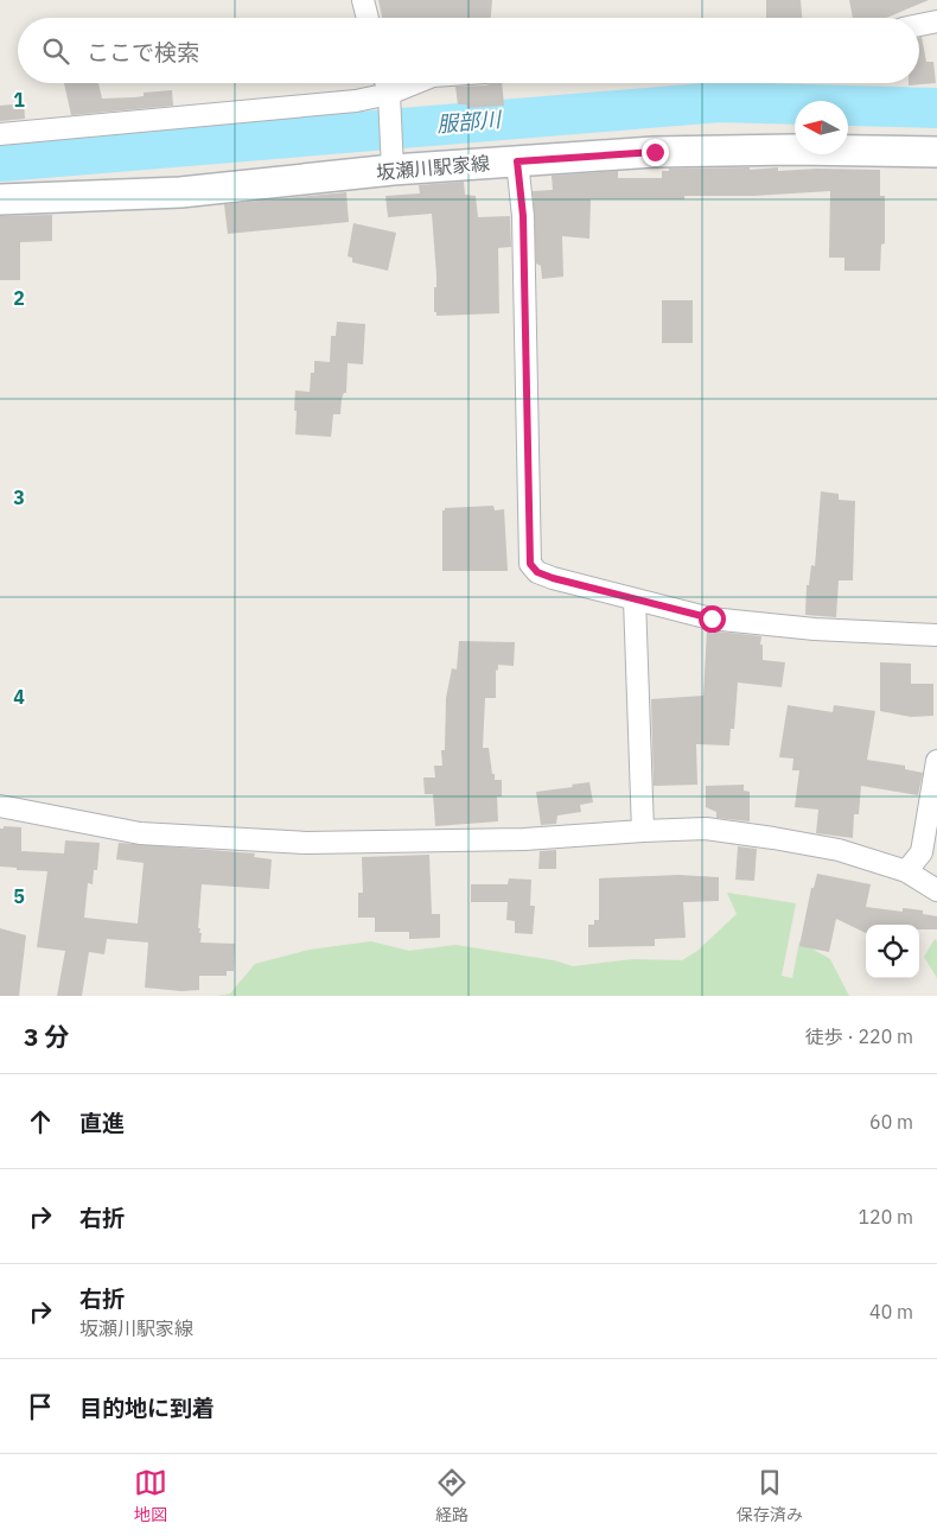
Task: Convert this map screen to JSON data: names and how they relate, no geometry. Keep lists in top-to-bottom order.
{
  "streets": {
    "main road": ["坂瀬川駅家線"]
  },
  "water": ["服部川"],
  "north": "left",
  "page": {
    "search": "ここで検索",
    "heading": ["3 分", "徒歩 · 220 m"],
    "list": [
      ["直進", "60 m"],
      ["右折", "120 m"],
      ["右折", "坂瀬川駅家線", "40 m"],
      "目的地に到着"
    ],
    "nav": ["地図", "経路", "保存済み"]
  },
  "grid": {
    "rows": [
      "1",
      "2",
      "3",
      "4",
      "5"
    ]
  }
}
